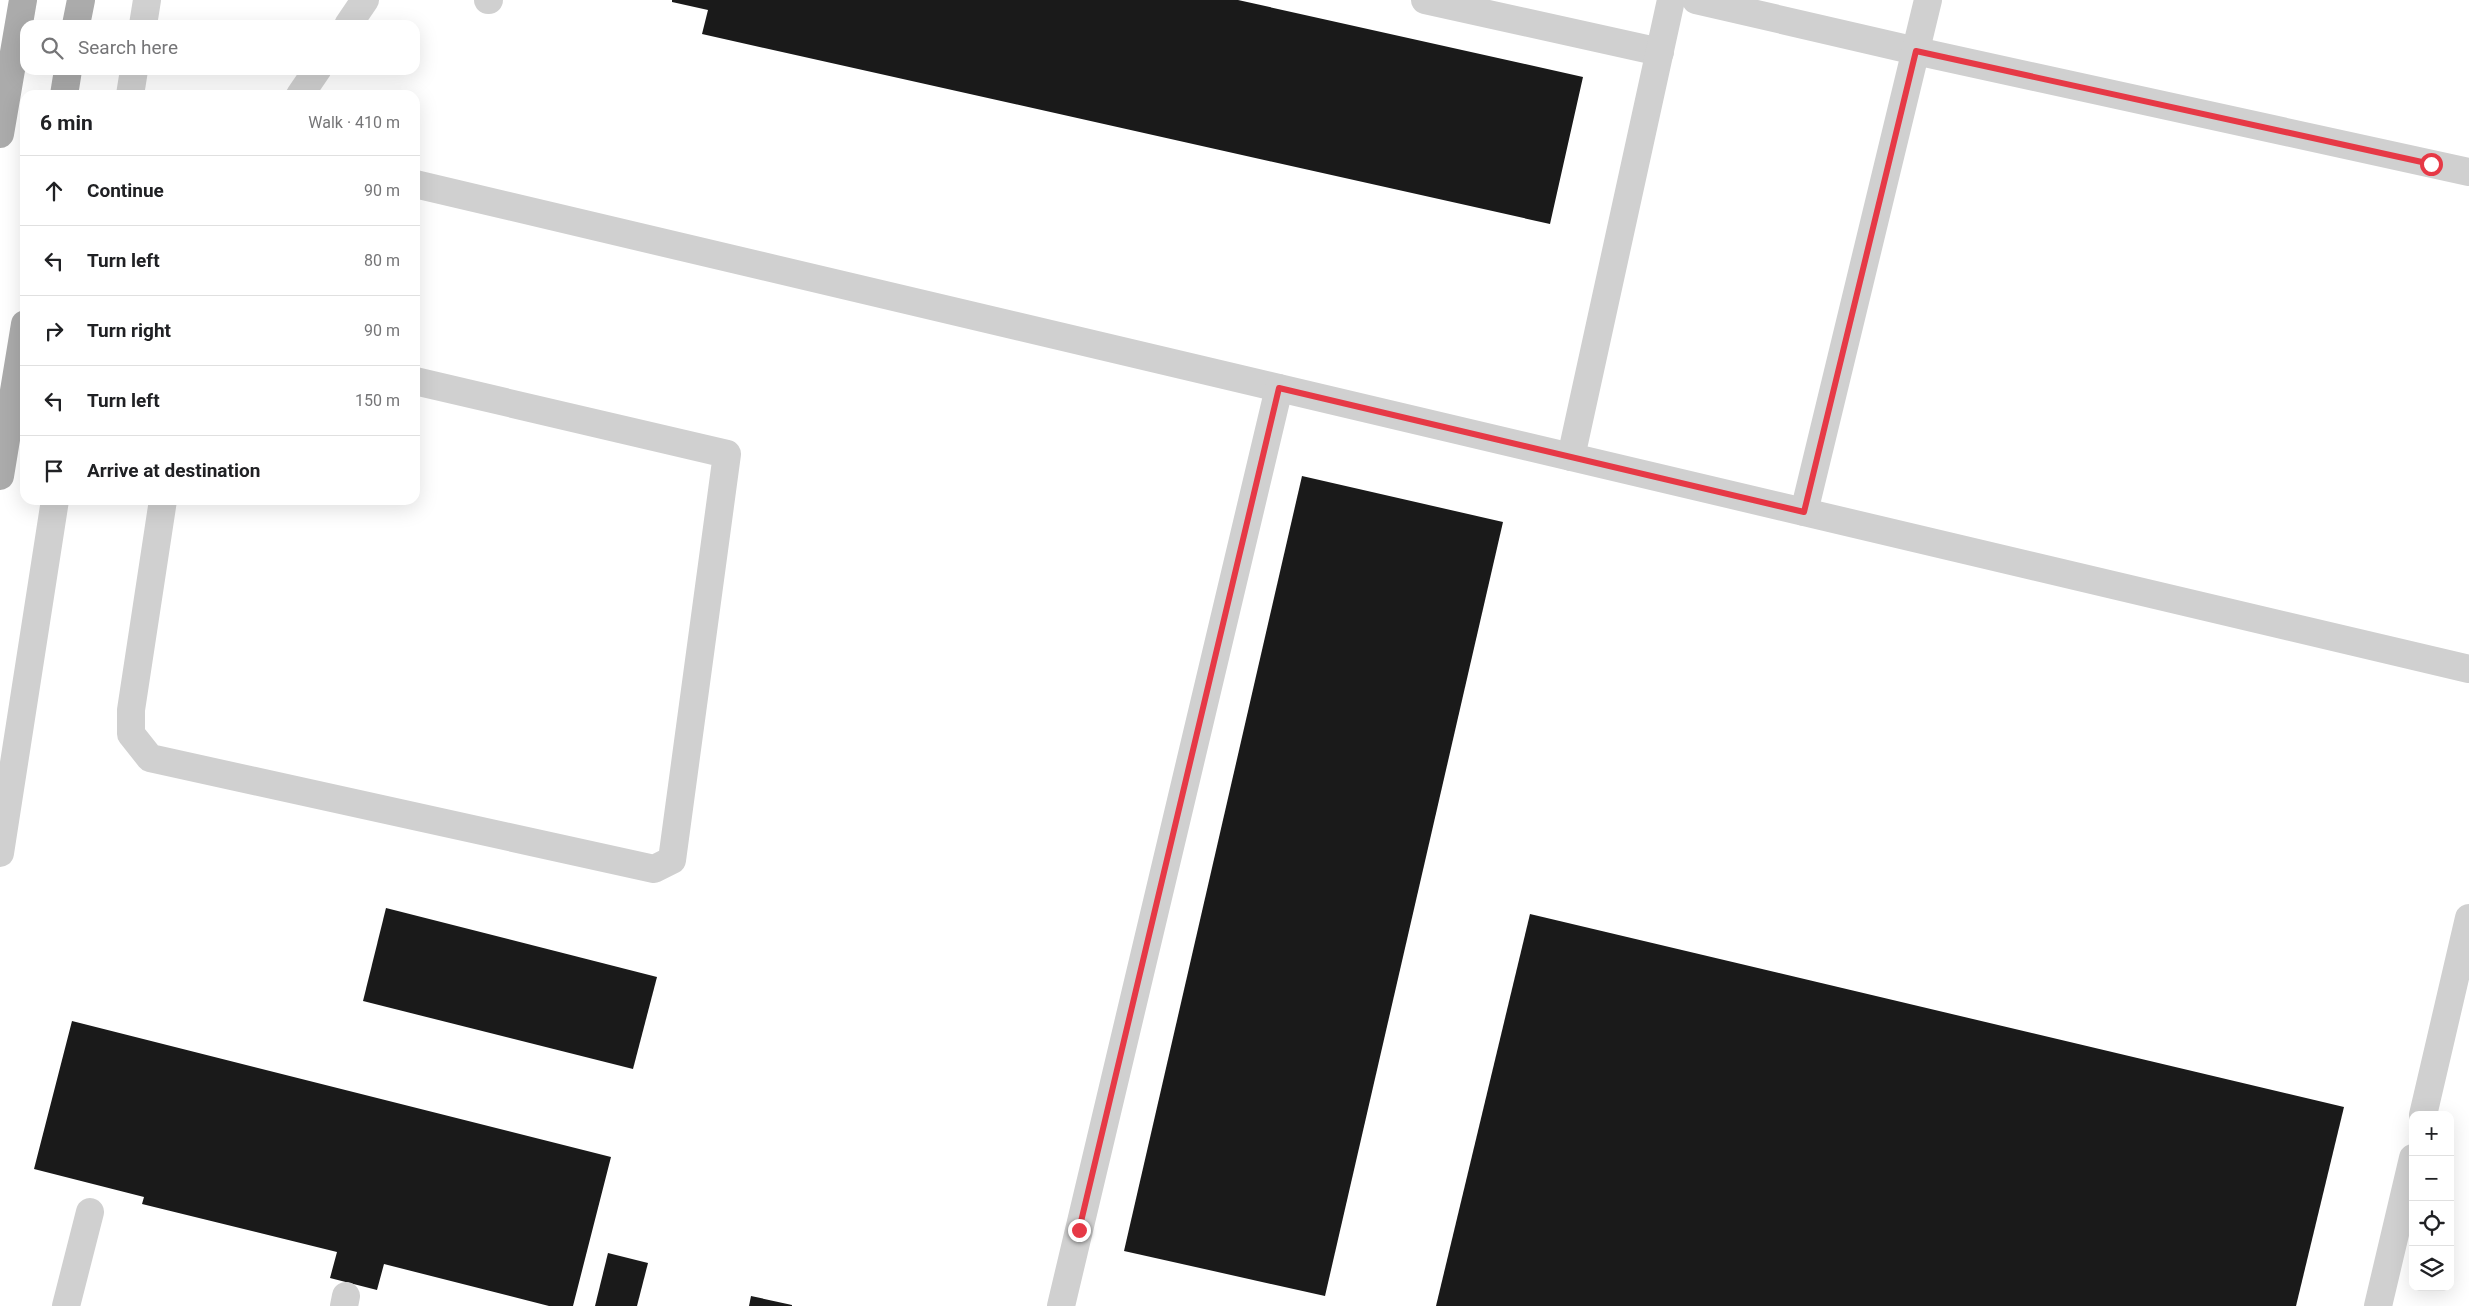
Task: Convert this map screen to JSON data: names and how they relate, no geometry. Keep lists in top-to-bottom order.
{
  "page": {
    "search": "Search here",
    "heading": ["6 min", "Walk · 410 m"],
    "list": [
      ["Continue", "90 m"],
      ["Turn left", "80 m"],
      ["Turn right", "90 m"],
      ["Turn left", "150 m"],
      "Arrive at destination"
    ],
    "map_buttons": ["+", "−"]
  }
}
